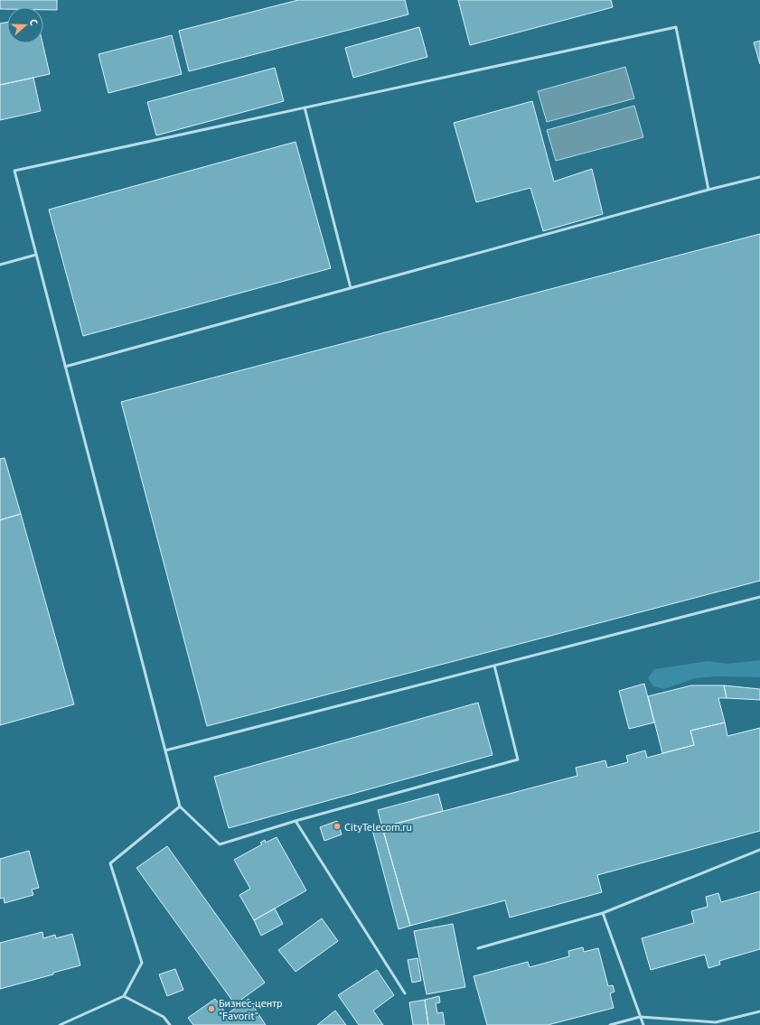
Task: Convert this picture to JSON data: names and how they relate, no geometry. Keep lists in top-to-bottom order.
{
  "places": ["CityTelecom.ru", "Бизнес-центр \"Favorit\""],
  "north": "right"
}
